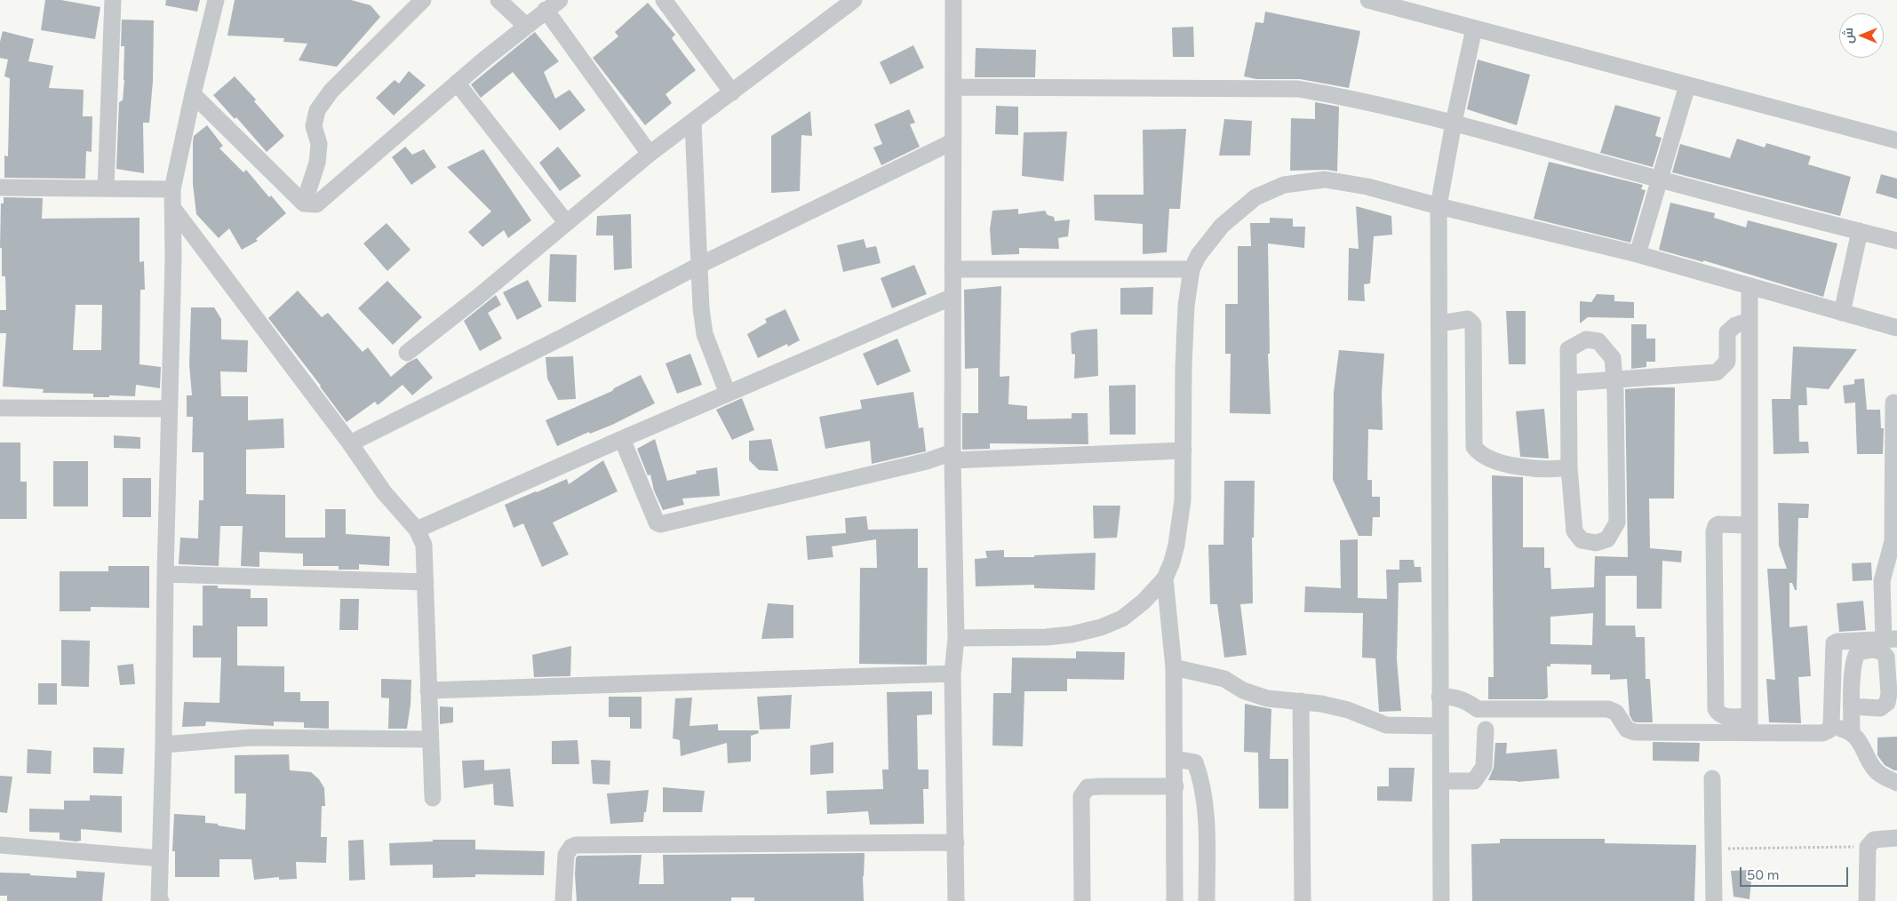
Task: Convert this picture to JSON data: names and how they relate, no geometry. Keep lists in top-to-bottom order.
{
  "scale_bar": "50 m",
  "north": "left"
}
